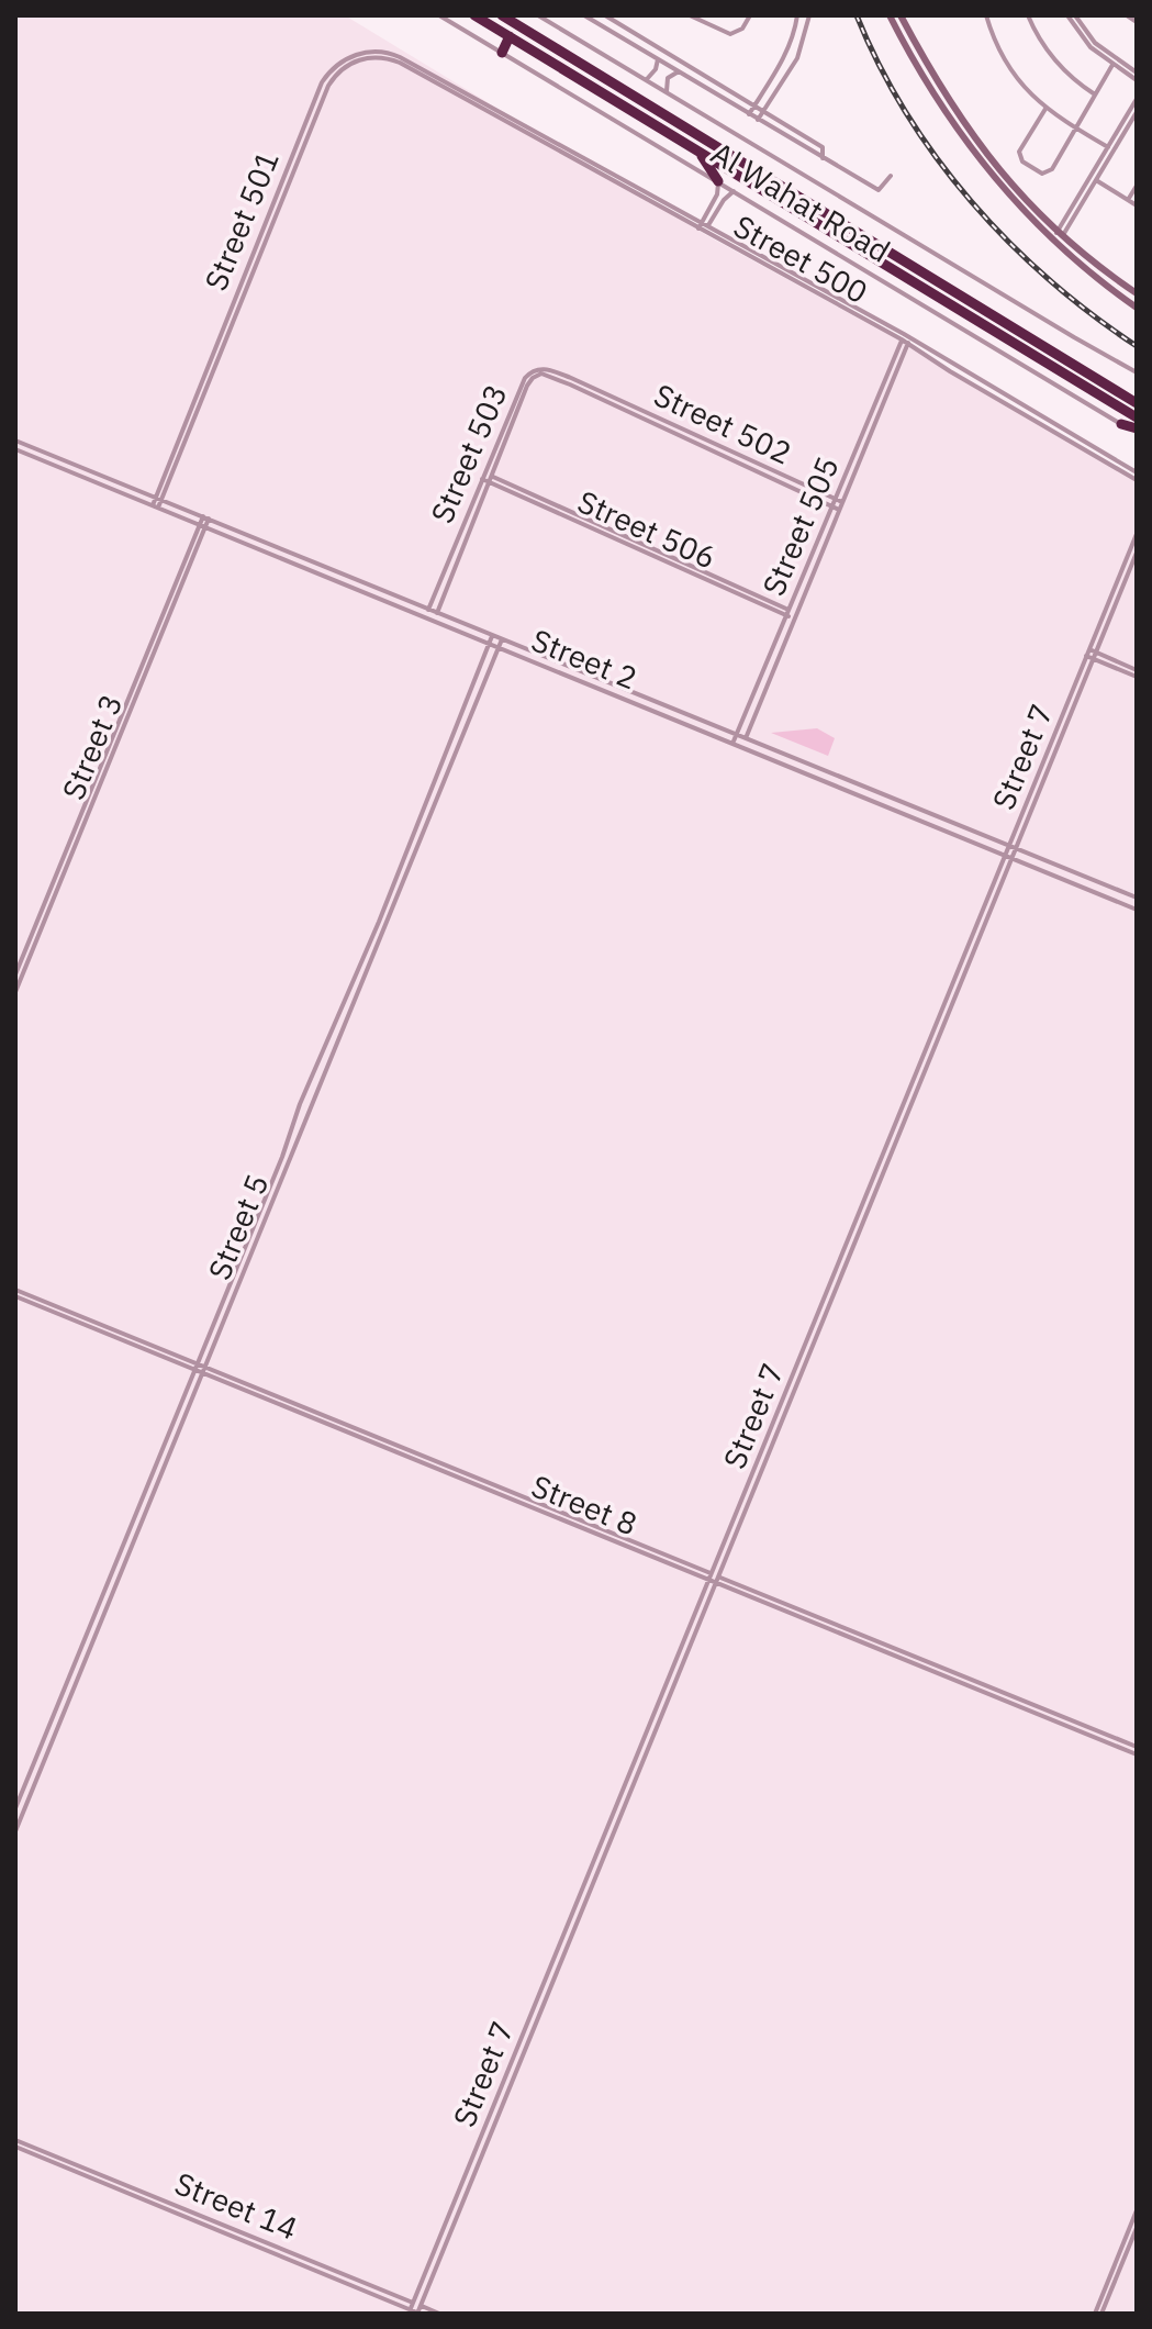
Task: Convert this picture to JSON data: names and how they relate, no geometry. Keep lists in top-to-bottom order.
{
  "streets": {
    "highway": ["Al Wahat Road"],
    "street": [
      "Street 501",
      "Street 500",
      "Street 502",
      "Street 503",
      "Street 505",
      "Street 506",
      "Street 2",
      "Street 3",
      "Street 7",
      "Street 5",
      "Street 8",
      "Street 14"
    ]
  },
  "crossings": [
    ["Street 501", "Street 500"],
    ["Street 501", "Street 2"],
    ["Street 500", "Street 505"],
    ["Street 502", "Street 503"],
    ["Street 502", "Street 505"],
    ["Street 503", "Street 506"],
    ["Street 503", "Street 2"],
    ["Street 505", "Street 506"],
    ["Street 505", "Street 2"],
    ["Street 2", "Street 3"],
    ["Street 2", "Street 7"],
    ["Street 2", "Street 5"],
    ["Street 7", "Street 8"],
    ["Street 7", "Street 14"],
    ["Street 5", "Street 8"]
  ]
}
